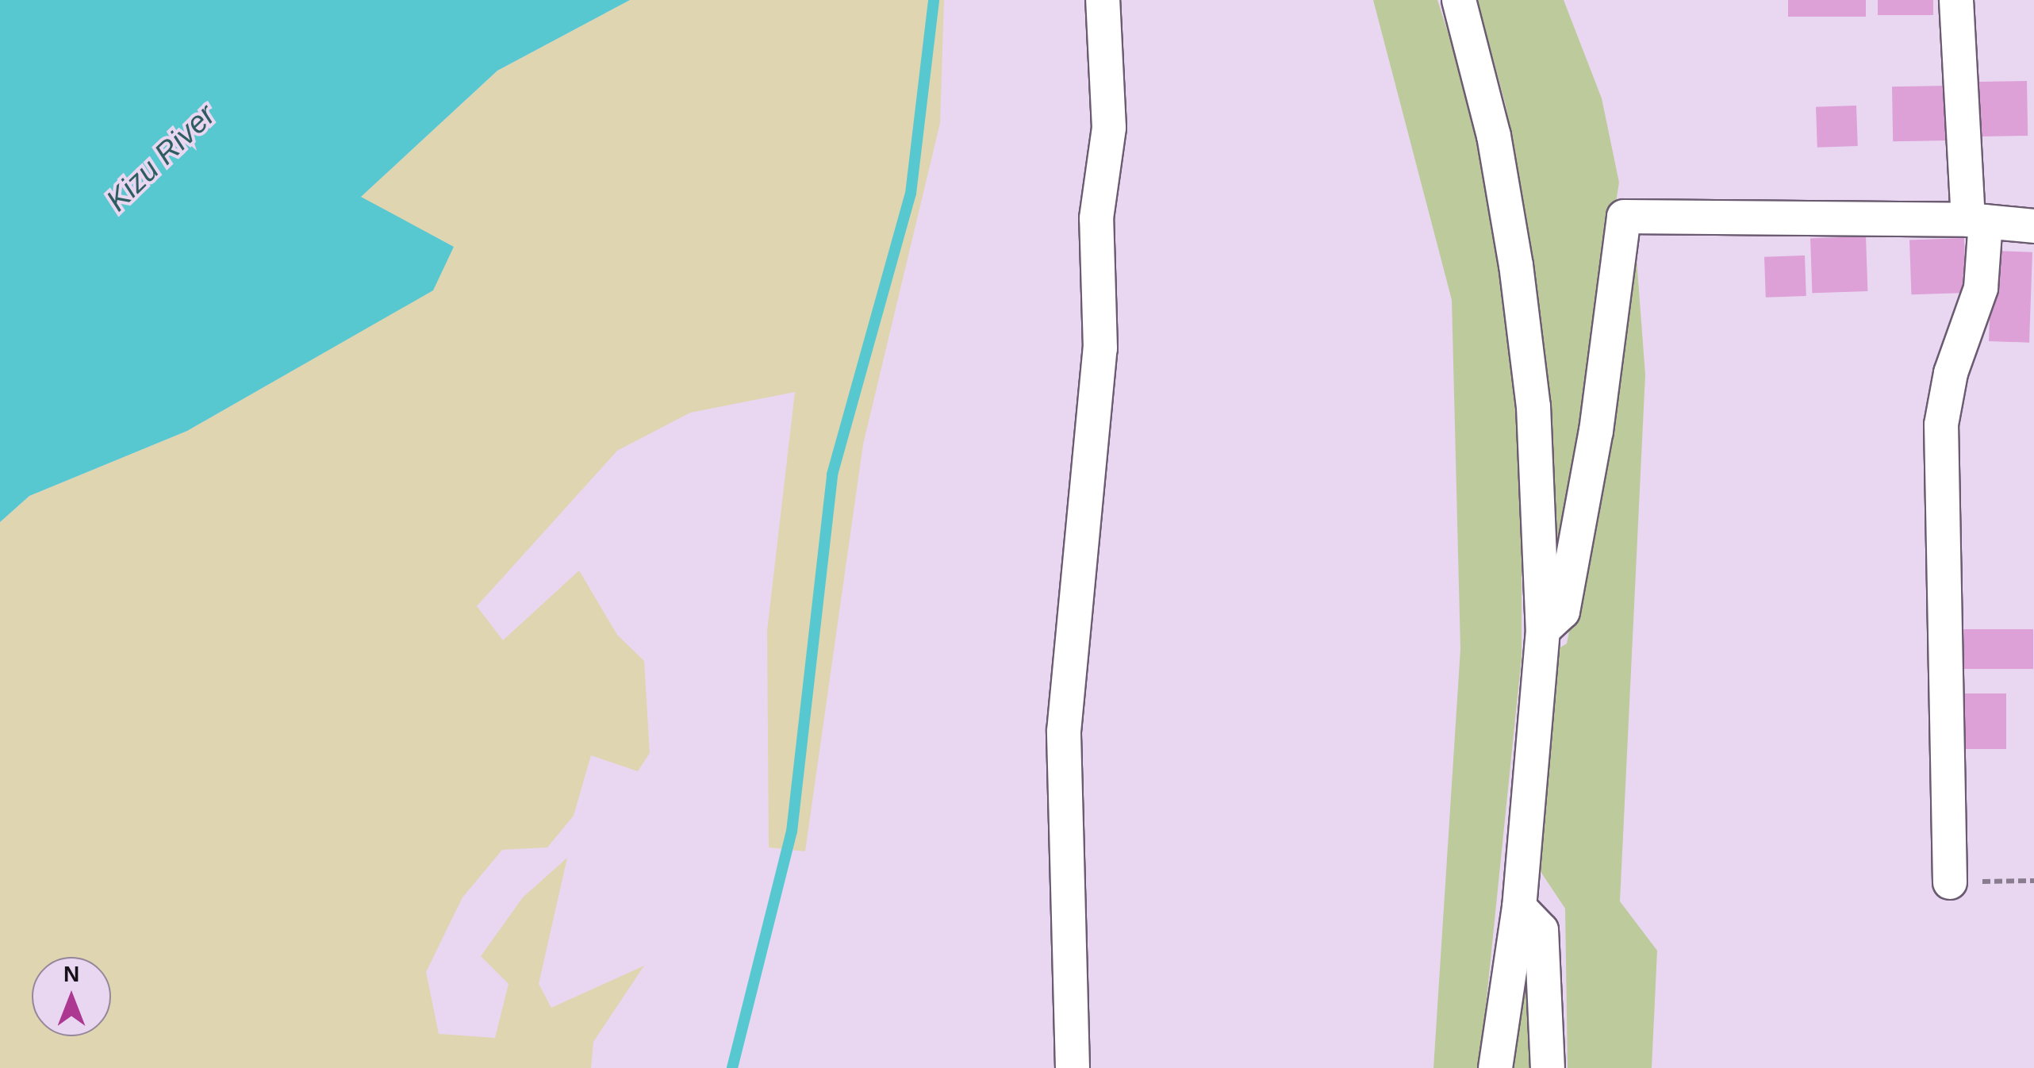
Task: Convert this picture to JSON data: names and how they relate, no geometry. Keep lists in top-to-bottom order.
{
  "water": ["Kizu River"],
  "north": "top"
}
